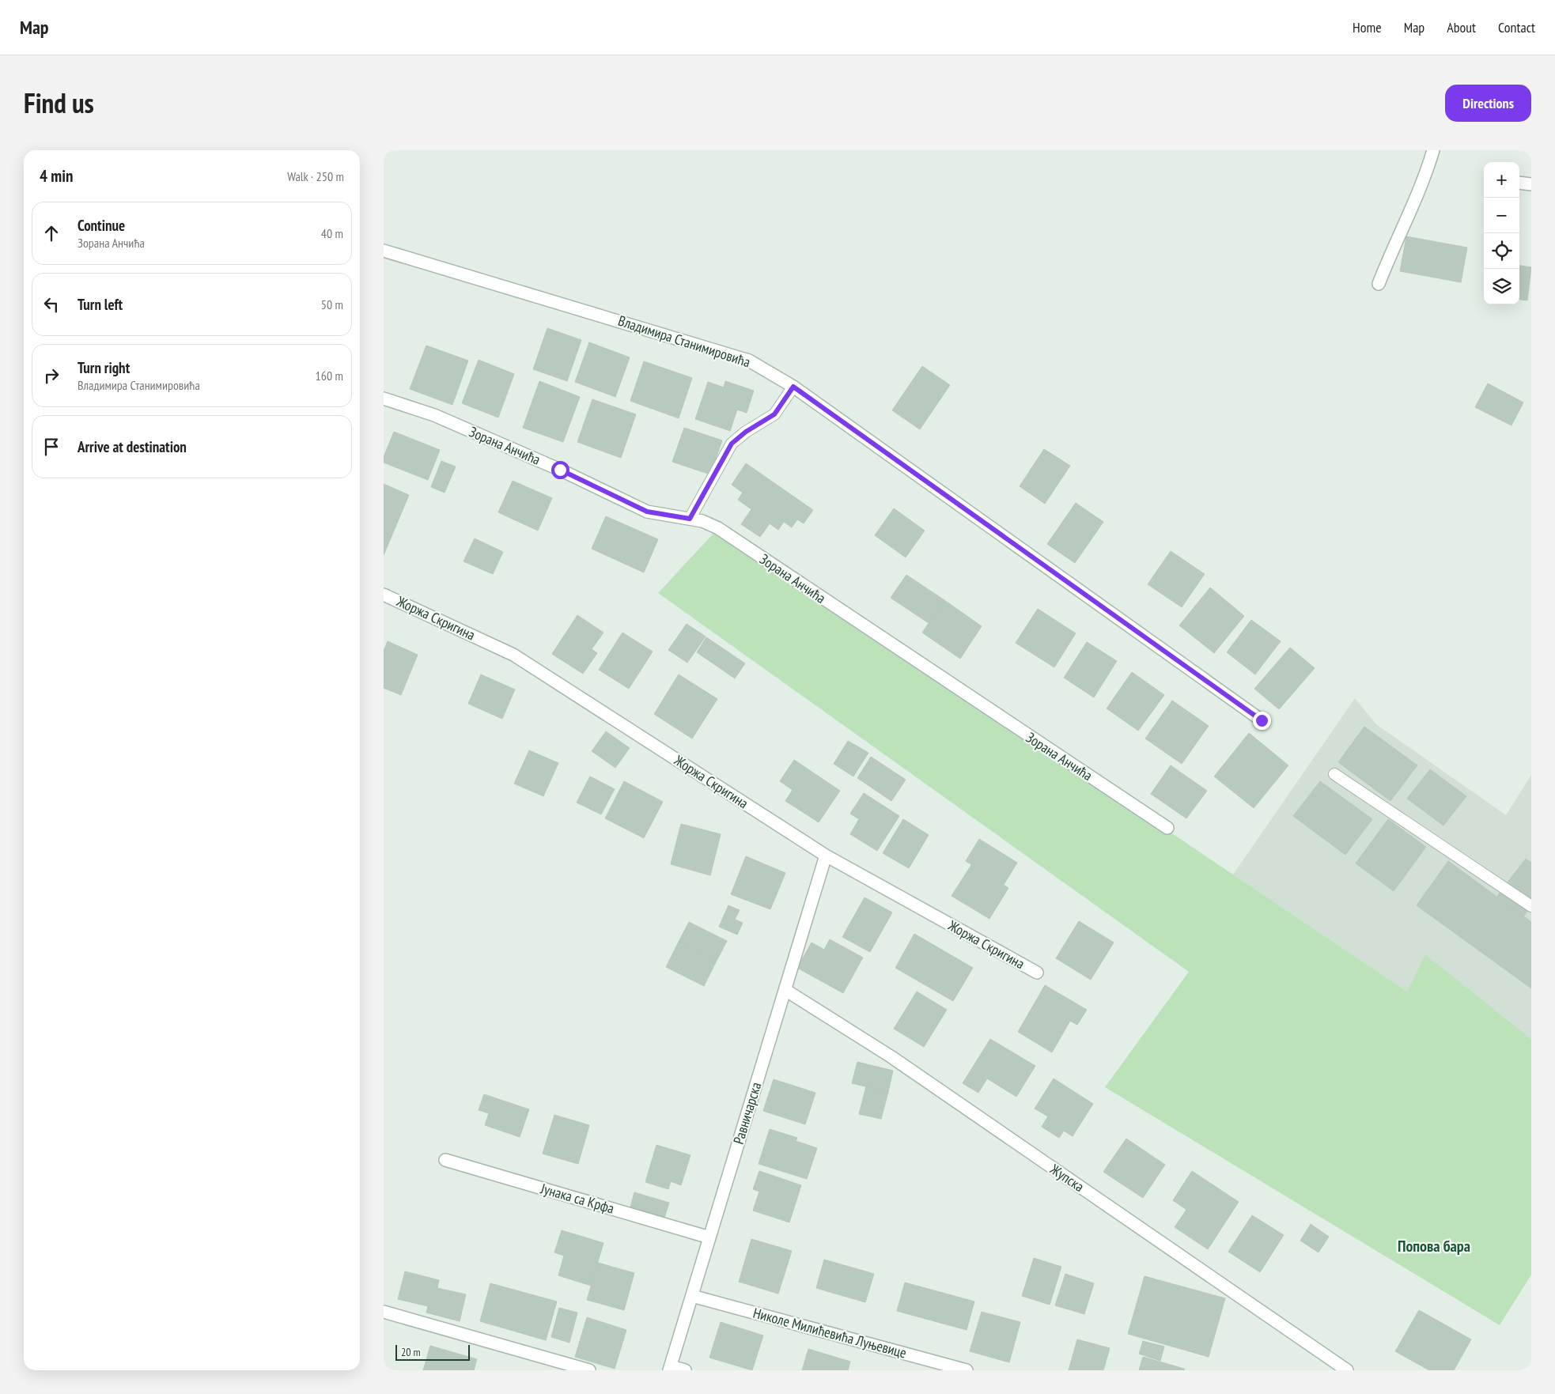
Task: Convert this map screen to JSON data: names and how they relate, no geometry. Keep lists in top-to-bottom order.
{
  "streets": {
    "street": [
      "Владимира Станимировића",
      "Зорана Анчића",
      "Жоржа Скригина",
      "Равничарска",
      "Жупска",
      "Јунака са Крфа",
      "Николе Милићевића Луњевице"
    ]
  },
  "crossings": [
    ["Жоржа Скригина", "Равничарска"],
    ["Равничарска", "Жупска"],
    ["Равничарска", "Јунака са Крфа"],
    ["Равничарска", "Николе Милићевића Луњевице"]
  ],
  "districts": ["Попова бара"],
  "scale_bar": "20 m",
  "page": {
    "header": "Map",
    "nav": [
      "Home",
      "Map",
      "About",
      "Contact"
    ],
    "title": "Find us",
    "buttons": "Directions",
    "heading": ["4 min", "Walk · 250 m"],
    "map_buttons": ["+", "−"],
    "list": [
      ["Continue", "Зорана Анчића", "40 m"],
      ["Turn left", "50 m"],
      ["Turn right", "Владимира Станимировића", "160 m"],
      "Arrive at destination"
    ],
    "scale": "20 m"
  }
}
